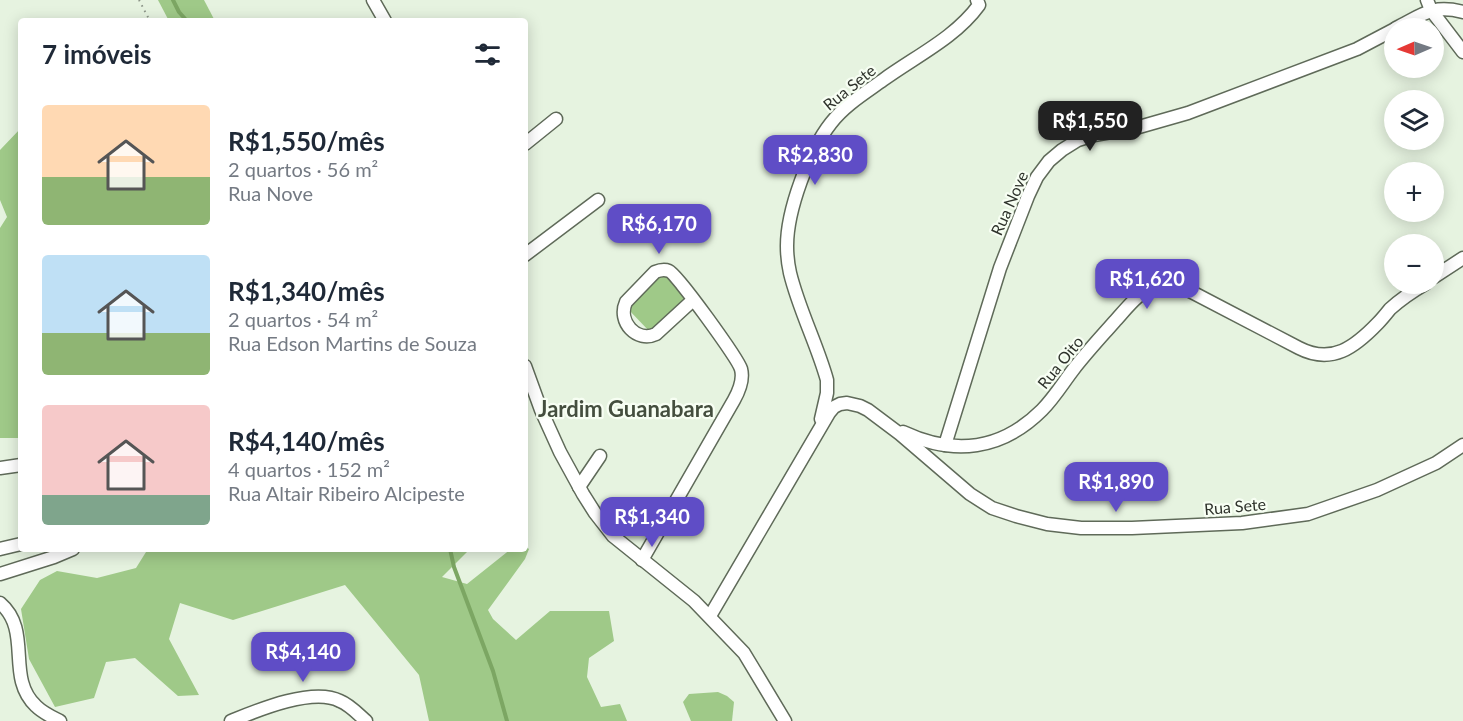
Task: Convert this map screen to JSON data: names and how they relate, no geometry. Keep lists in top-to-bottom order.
{
  "streets": {
    "street": ["Rua Sete", "Rua Nove", "Rua Oito"]
  },
  "crossings": [
    ["Rua Sete", "Rua Oito"],
    ["Rua Nove", "Rua Oito"]
  ],
  "districts": ["Jardim Guanabara"],
  "north": "left",
  "page": {
    "map_buttons": ["+", "−"],
    "heading": "7 imóveis",
    "list": [
      {
        "name": "R$1,550/mês",
        "note": "2 quartos · 56 m² · Rua Nove"
      },
      {
        "name": "R$1,340/mês",
        "note": "2 quartos · 54 m² · Rua Edson Martins de Souza"
      },
      {
        "name": "R$4,140/mês",
        "note": "4 quartos · 152 m² · Rua Altair Ribeiro Alcipeste"
      }
    ],
    "price": [
      "R$1,550",
      "R$2,830",
      "R$6,170",
      "R$1,620",
      "R$1,890",
      "R$1,340",
      "R$4,140"
    ]
  }
}
